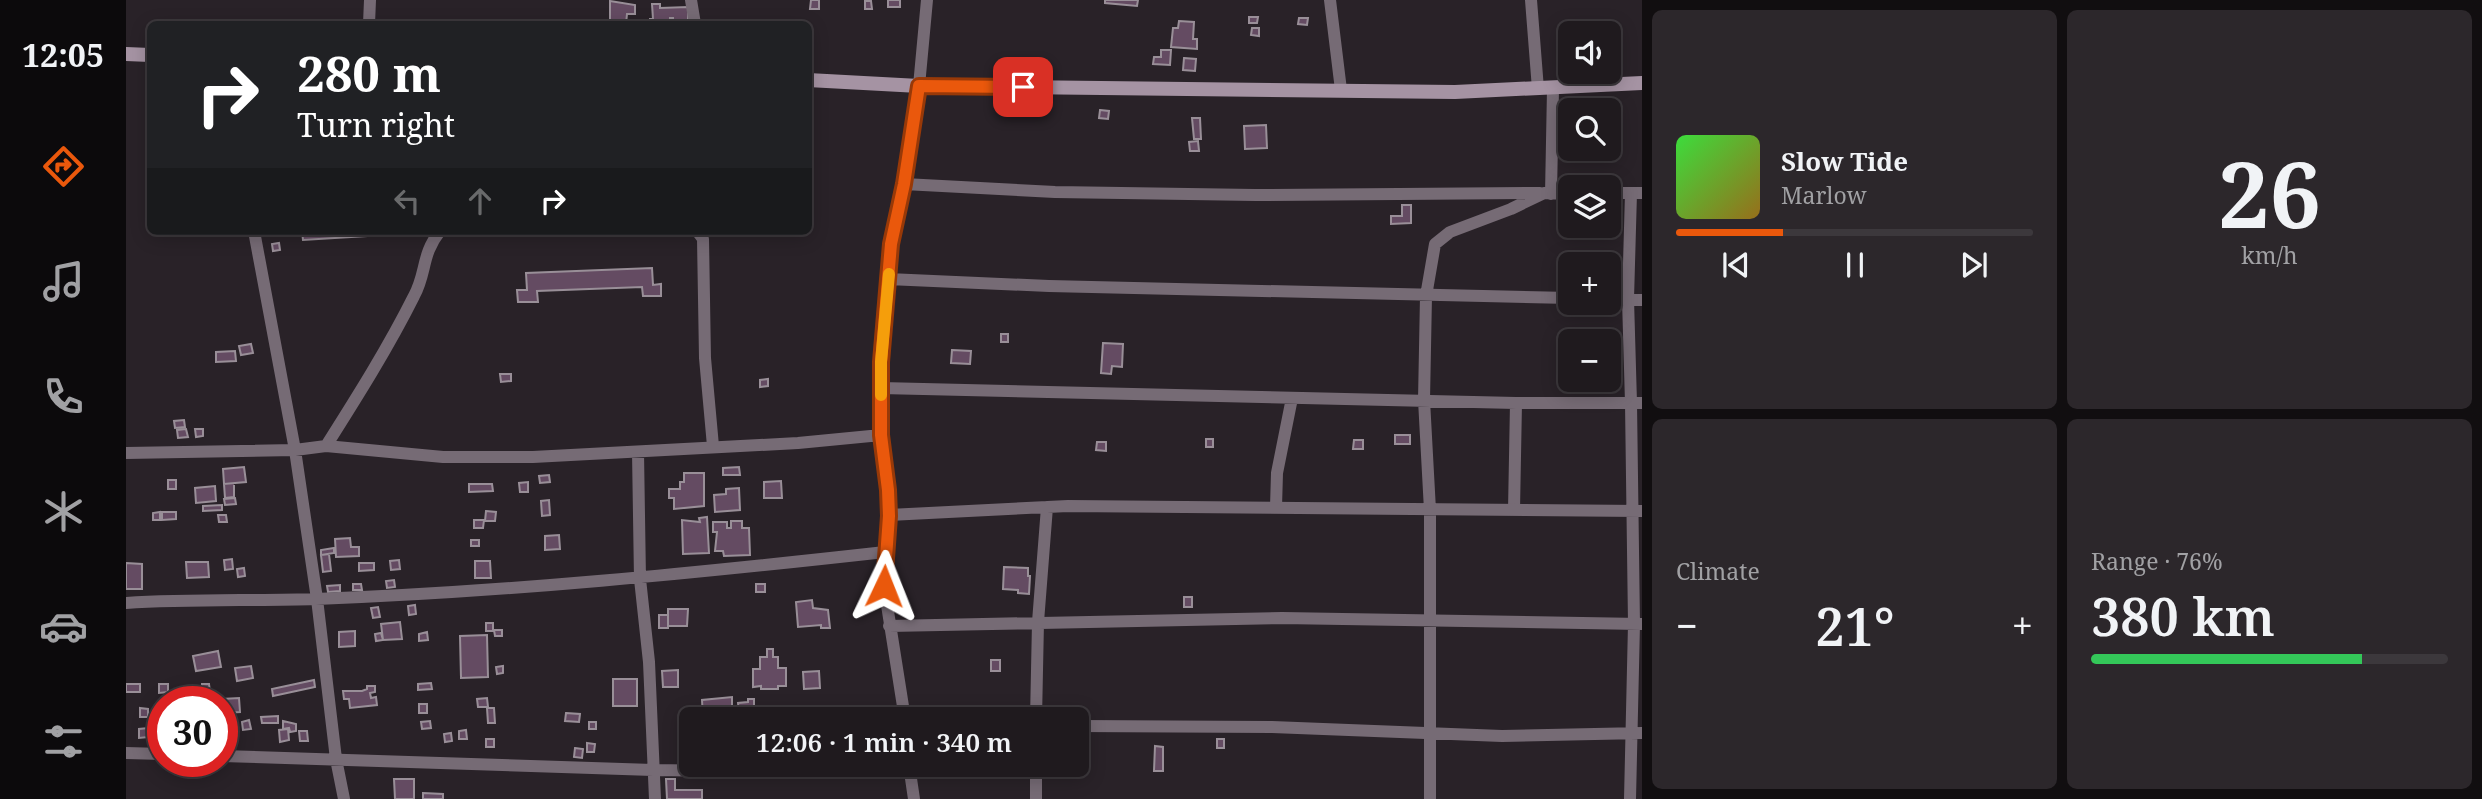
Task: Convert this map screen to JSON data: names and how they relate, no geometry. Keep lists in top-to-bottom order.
{
  "page": {
    "tabs": "12:05",
    "tile": [
      ["26", "km/h"],
      "Climate",
      ["Range · 76%", "380 km"]
    ],
    "map_buttons": ["+", "−"],
    "turn": ["280 m", "Turn right"],
    "song": ["Slow Tide", "Marlow"],
    "heat": ["−", "21°", "+"],
    "limit": "30",
    "trip": "12:06 · 1 min · 340 m"
  }
}
